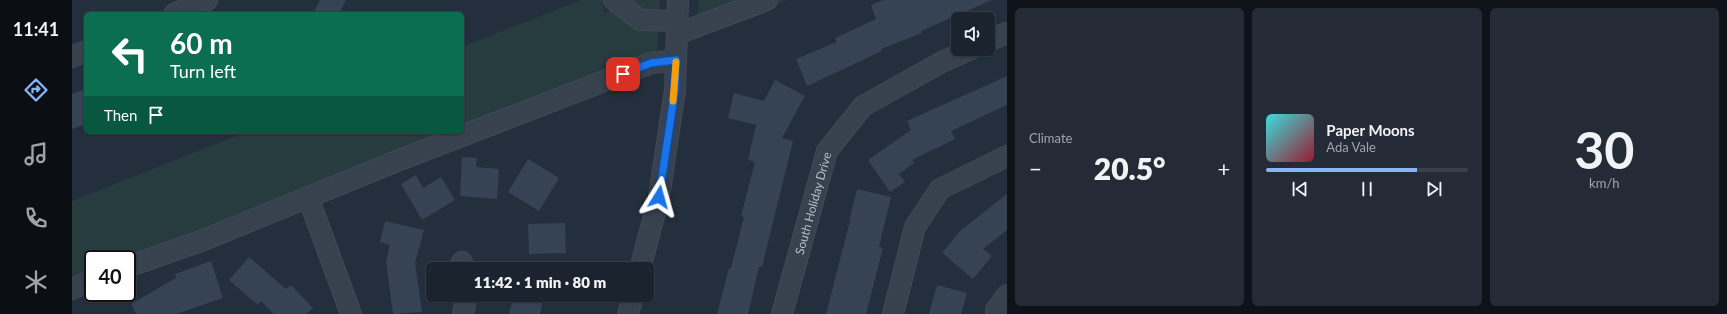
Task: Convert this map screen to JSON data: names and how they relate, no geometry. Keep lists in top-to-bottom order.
{
  "streets": {
    "street": ["South Holiday Drive"]
  },
  "page": {
    "tabs": "11:41",
    "tile": [
      "Climate",
      ["30", "km/h"]
    ],
    "turn": ["60 m", "Turn left"],
    "then": "Then",
    "song": ["Paper Moons", "Ada Vale"],
    "heat": ["−", "20.5°", "+"],
    "limit": "40",
    "trip": "11:42 · 1 min · 80 m"
  }
}
